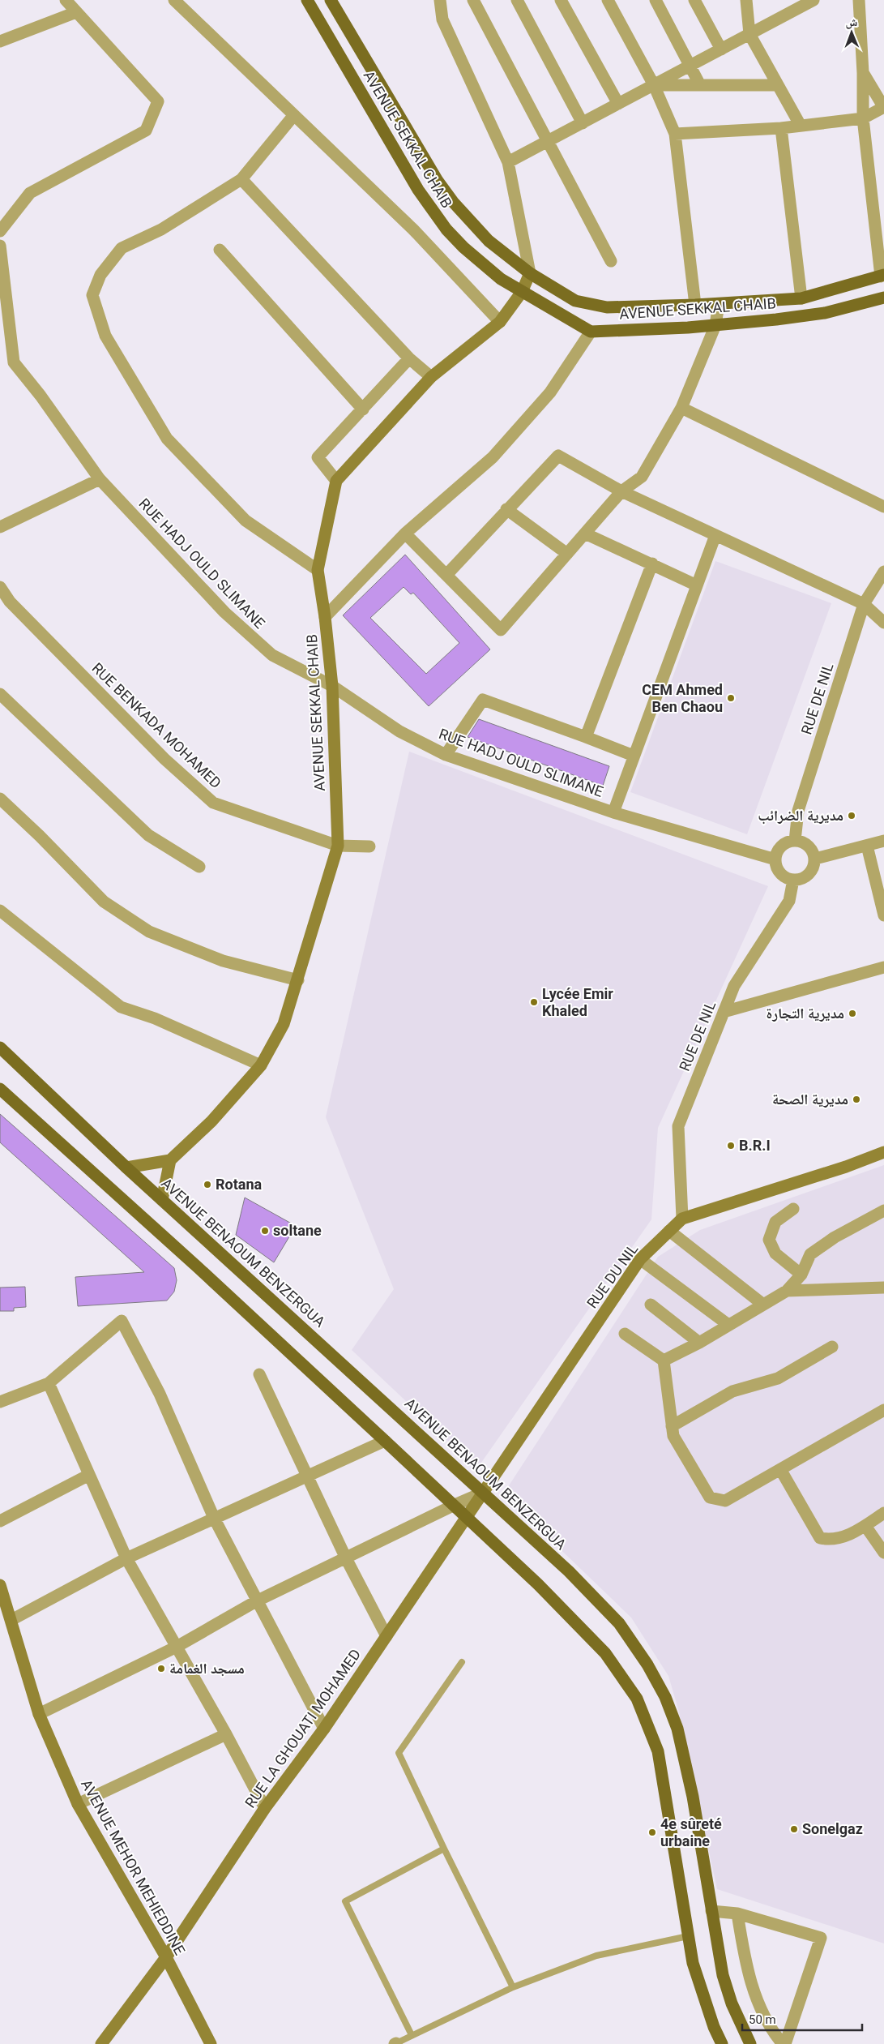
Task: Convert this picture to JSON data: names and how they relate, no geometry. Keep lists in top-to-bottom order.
{
  "streets": {
    "main road": ["AVENUE SEKKAL CHAIB", "AVENUE BENAOUM BENZERGUA"],
    "street": [
      "RUE HADJ OULD SLIMANE",
      "RUE DE NIL",
      "RUE BENKADA MOHAMED",
      "RUE DU NIL",
      "RUE LA GHOUATI MOHAMED",
      "AVENUE MEHOR MEHIEDDINE"
    ]
  },
  "crossings": [
    ["AVENUE SEKKAL CHAIB", "RUE HADJ OULD SLIMANE"],
    ["AVENUE SEKKAL CHAIB", "RUE BENKADA MOHAMED"],
    ["RUE HADJ OULD SLIMANE", "RUE DE NIL"],
    ["RUE DE NIL", "RUE DU NIL"],
    ["AVENUE BENAOUM BENZERGUA", "RUE DU NIL"],
    ["RUE DU NIL", "RUE LA GHOUATI MOHAMED"],
    ["RUE LA GHOUATI MOHAMED", "AVENUE MEHOR MEHIEDDINE"]
  ],
  "places": [
    "CEM Ahmed Ben Chaou",
    "مديرية الضرائب",
    "Lycée Emir Khaled",
    "مديرية التجارة",
    "مديرية الصحة",
    "B.R.I",
    "Rotana",
    "soltane",
    "مسجد الغمامة",
    "Sonelgaz",
    "4e sûreté urbaine"
  ],
  "scale_bar": "50 m",
  "north": "top"
}
